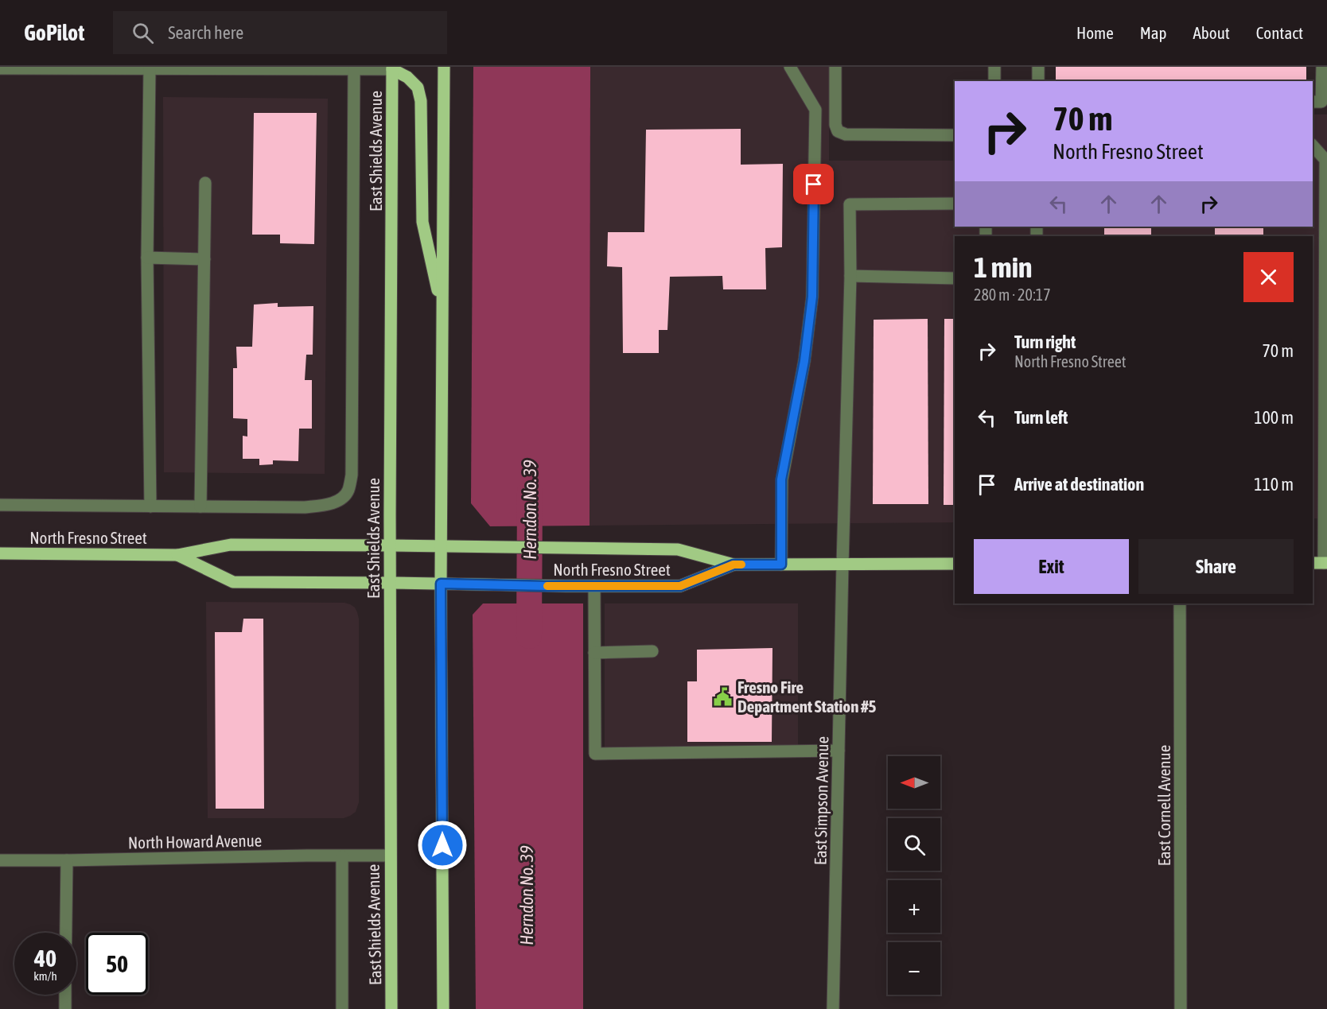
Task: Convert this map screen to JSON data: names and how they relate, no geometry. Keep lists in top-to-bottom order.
{
  "streets": {
    "main road": ["East Shields Avenue", "North Fresno Street"],
    "street": ["East Simpson Avenue", "East Cornell Avenue", "North Howard Avenue"]
  },
  "crossings": [
    ["East Shields Avenue", "North Fresno Street"],
    ["East Shields Avenue", "North Howard Avenue"],
    ["North Fresno Street", "East Simpson Avenue"]
  ],
  "water": ["Herndon No. 39"],
  "places": {
    "public building": ["Fresno Fire Department Station #5"]
  },
  "north": "left",
  "page": {
    "header": "GoPilot",
    "search": "Search here",
    "nav": [
      "Home",
      "Map",
      "About",
      "Contact"
    ],
    "turn": ["70 m", "North Fresno Street"],
    "heading": ["1 min", "280 m · 20:17"],
    "list": [
      {
        "name": "Turn right",
        "note": "North Fresno Street",
        "value": "70 m"
      },
      {
        "name": "Turn left",
        "value": "100 m"
      },
      {
        "name": "Arrive at destination",
        "value": "110 m"
      }
    ],
    "buttons": ["Exit", "Share"],
    "map_buttons": ["+", "−"],
    "speed": "40 km/h",
    "limit": "50"
  }
}
